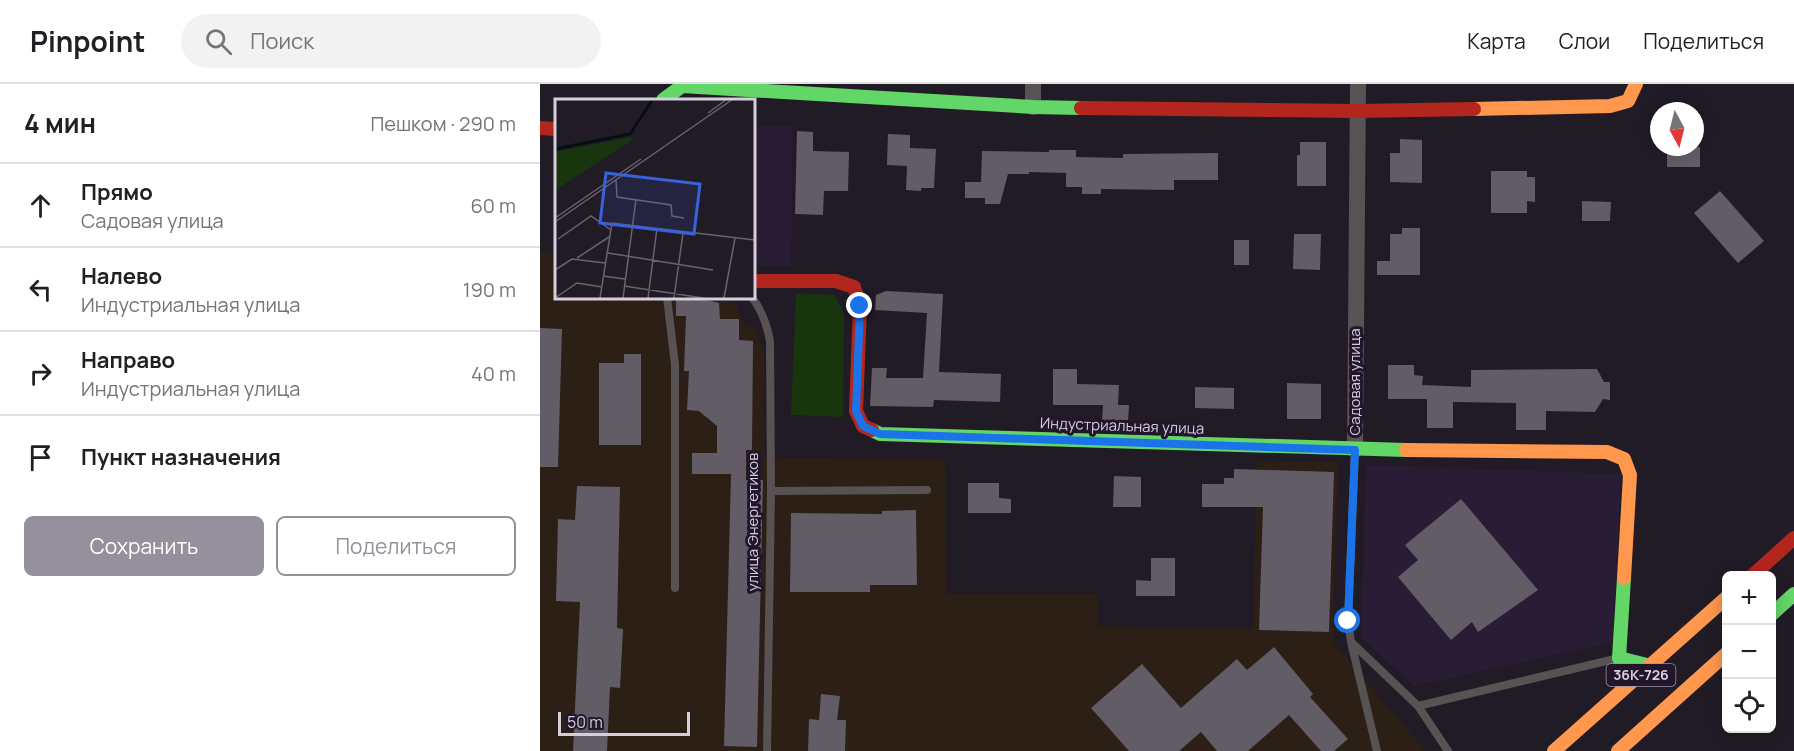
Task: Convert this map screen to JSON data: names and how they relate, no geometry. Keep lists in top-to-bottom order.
{
  "streets": {
    "street": ["Садовая улица", "Индустриальная улица", "36К-726"],
    "lane": ["улица Энергетиков"]
  },
  "crossings": [
    ["Садовая улица", "Индустриальная улица"]
  ],
  "scale_bar": "50 m",
  "north": "bottom",
  "page": {
    "header": "Pinpoint",
    "search": "Поиск",
    "nav": ["Карта", "Слои", "Поделиться"],
    "heading": ["4 мин", "Пешком · 290 m"],
    "list": [
      ["Прямо", "Садовая улица", "60 m"],
      ["Налево", "Индустриальная улица", "190 m"],
      ["Направо", "Индустриальная улица", "40 m"],
      "Пункт назначения"
    ],
    "buttons": ["Сохранить", "Поделиться"],
    "map_buttons": ["+", "−"],
    "scale": "50 m"
  }
}
